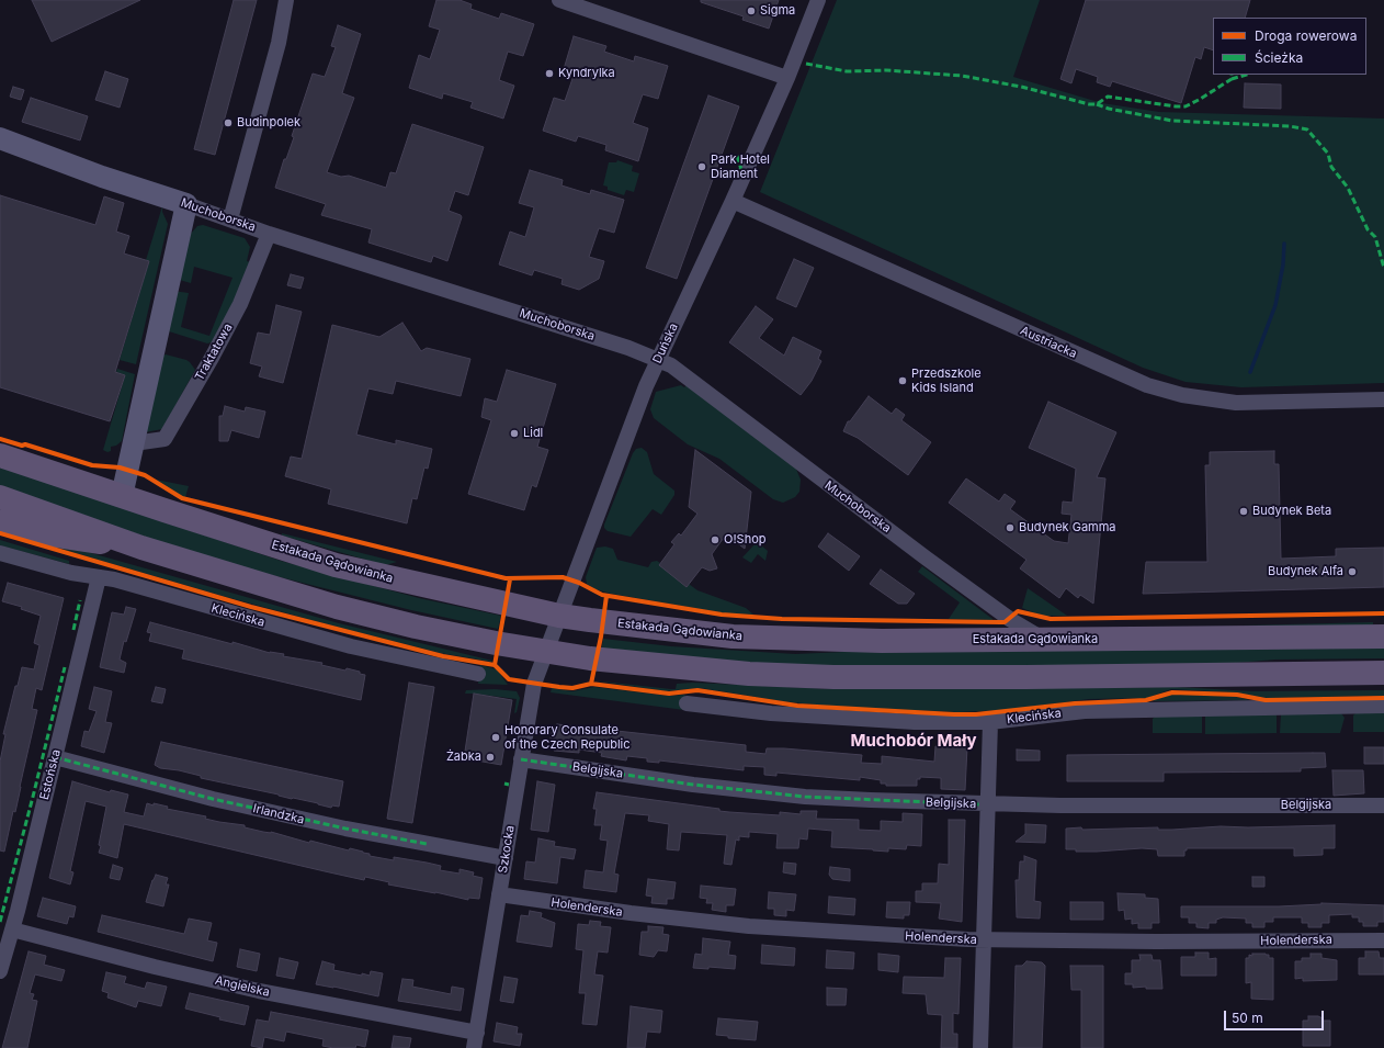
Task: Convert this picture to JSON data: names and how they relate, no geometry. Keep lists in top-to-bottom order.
{
  "streets": {
    "main road": ["Muchoborska", "Estakada Gądowianka"],
    "street": [
      "Austriacka",
      "Duńska",
      "Traktatowa",
      "Klecińska",
      "Belgijska",
      "Estońska",
      "Irlandzka",
      "Szkocka",
      "Holenderska",
      "Angielska"
    ]
  },
  "crossings": [
    ["Muchoborska", "Duńska"],
    ["Muchoborska", "Traktatowa"],
    ["Muchoborska", "Estakada Gądowianka"],
    ["Austriacka", "Duńska"],
    ["Duńska", "Estakada Gądowianka"],
    ["Duńska", "Szkocka"],
    ["Klecińska", "Estońska"],
    ["Belgijska", "Szkocka"],
    ["Estońska", "Irlandzka"],
    ["Estońska", "Angielska"],
    ["Irlandzka", "Szkocka"],
    ["Szkocka", "Holenderska"],
    ["Szkocka", "Angielska"]
  ],
  "districts": ["Muchobór Mały"],
  "places": [
    "Sigma",
    "Kyndrylka",
    "Budinpolek",
    "Park Hotel Diament",
    "Przedszkole Kids Island",
    "Lidl",
    "Budynek Beta",
    "Budynek Gamma",
    "O!Shop",
    "Budynek Alfa",
    "Honorary Consulate of the Czech Republic",
    "Żabka"
  ],
  "legend": ["Droga rowerowa", "Ścieżka"],
  "scale_bar": "50 m"
}
